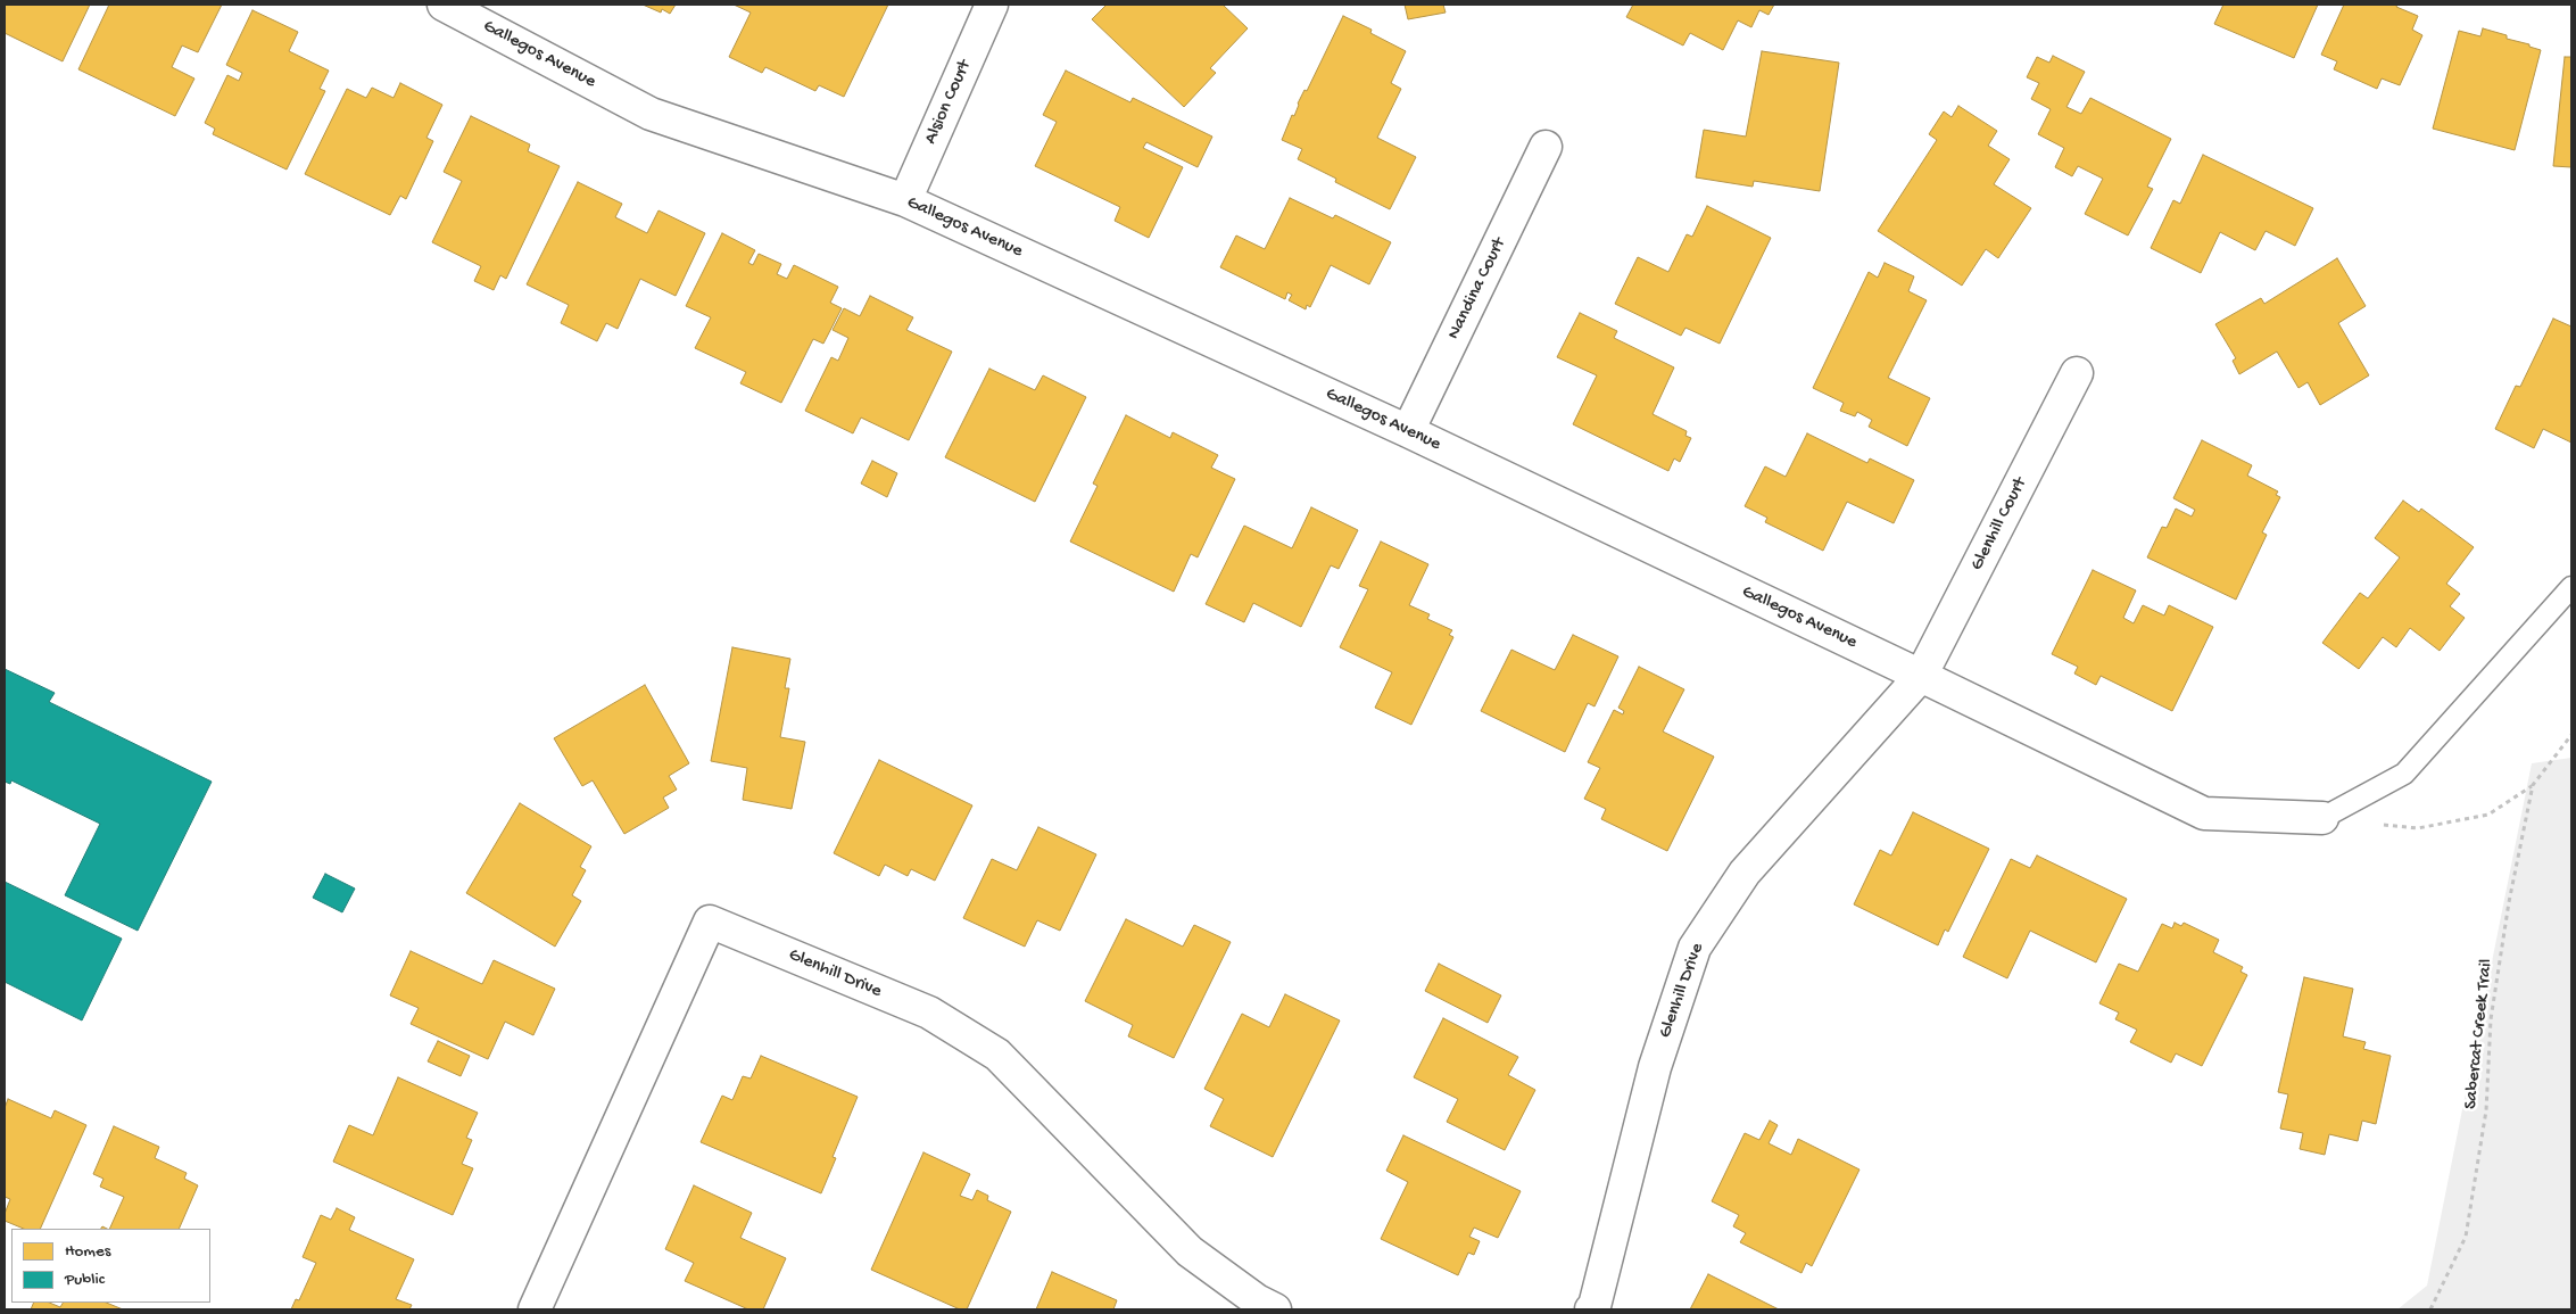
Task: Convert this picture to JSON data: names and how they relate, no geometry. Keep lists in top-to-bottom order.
{
  "streets": {
    "street": [
      "Gallegos Avenue",
      "Alsion Court",
      "Nandina Court",
      "Glenhill Court",
      "Glenhill Drive"
    ],
    "path": ["Sabercat Creek Trail"]
  },
  "crossings": [
    ["Gallegos Avenue", "Alsion Court"],
    ["Gallegos Avenue", "Nandina Court"],
    ["Gallegos Avenue", "Glenhill Court"],
    ["Gallegos Avenue", "Glenhill Drive"],
    ["Glenhill Court", "Glenhill Drive"]
  ],
  "legend": ["Homes", "Public"]
}
